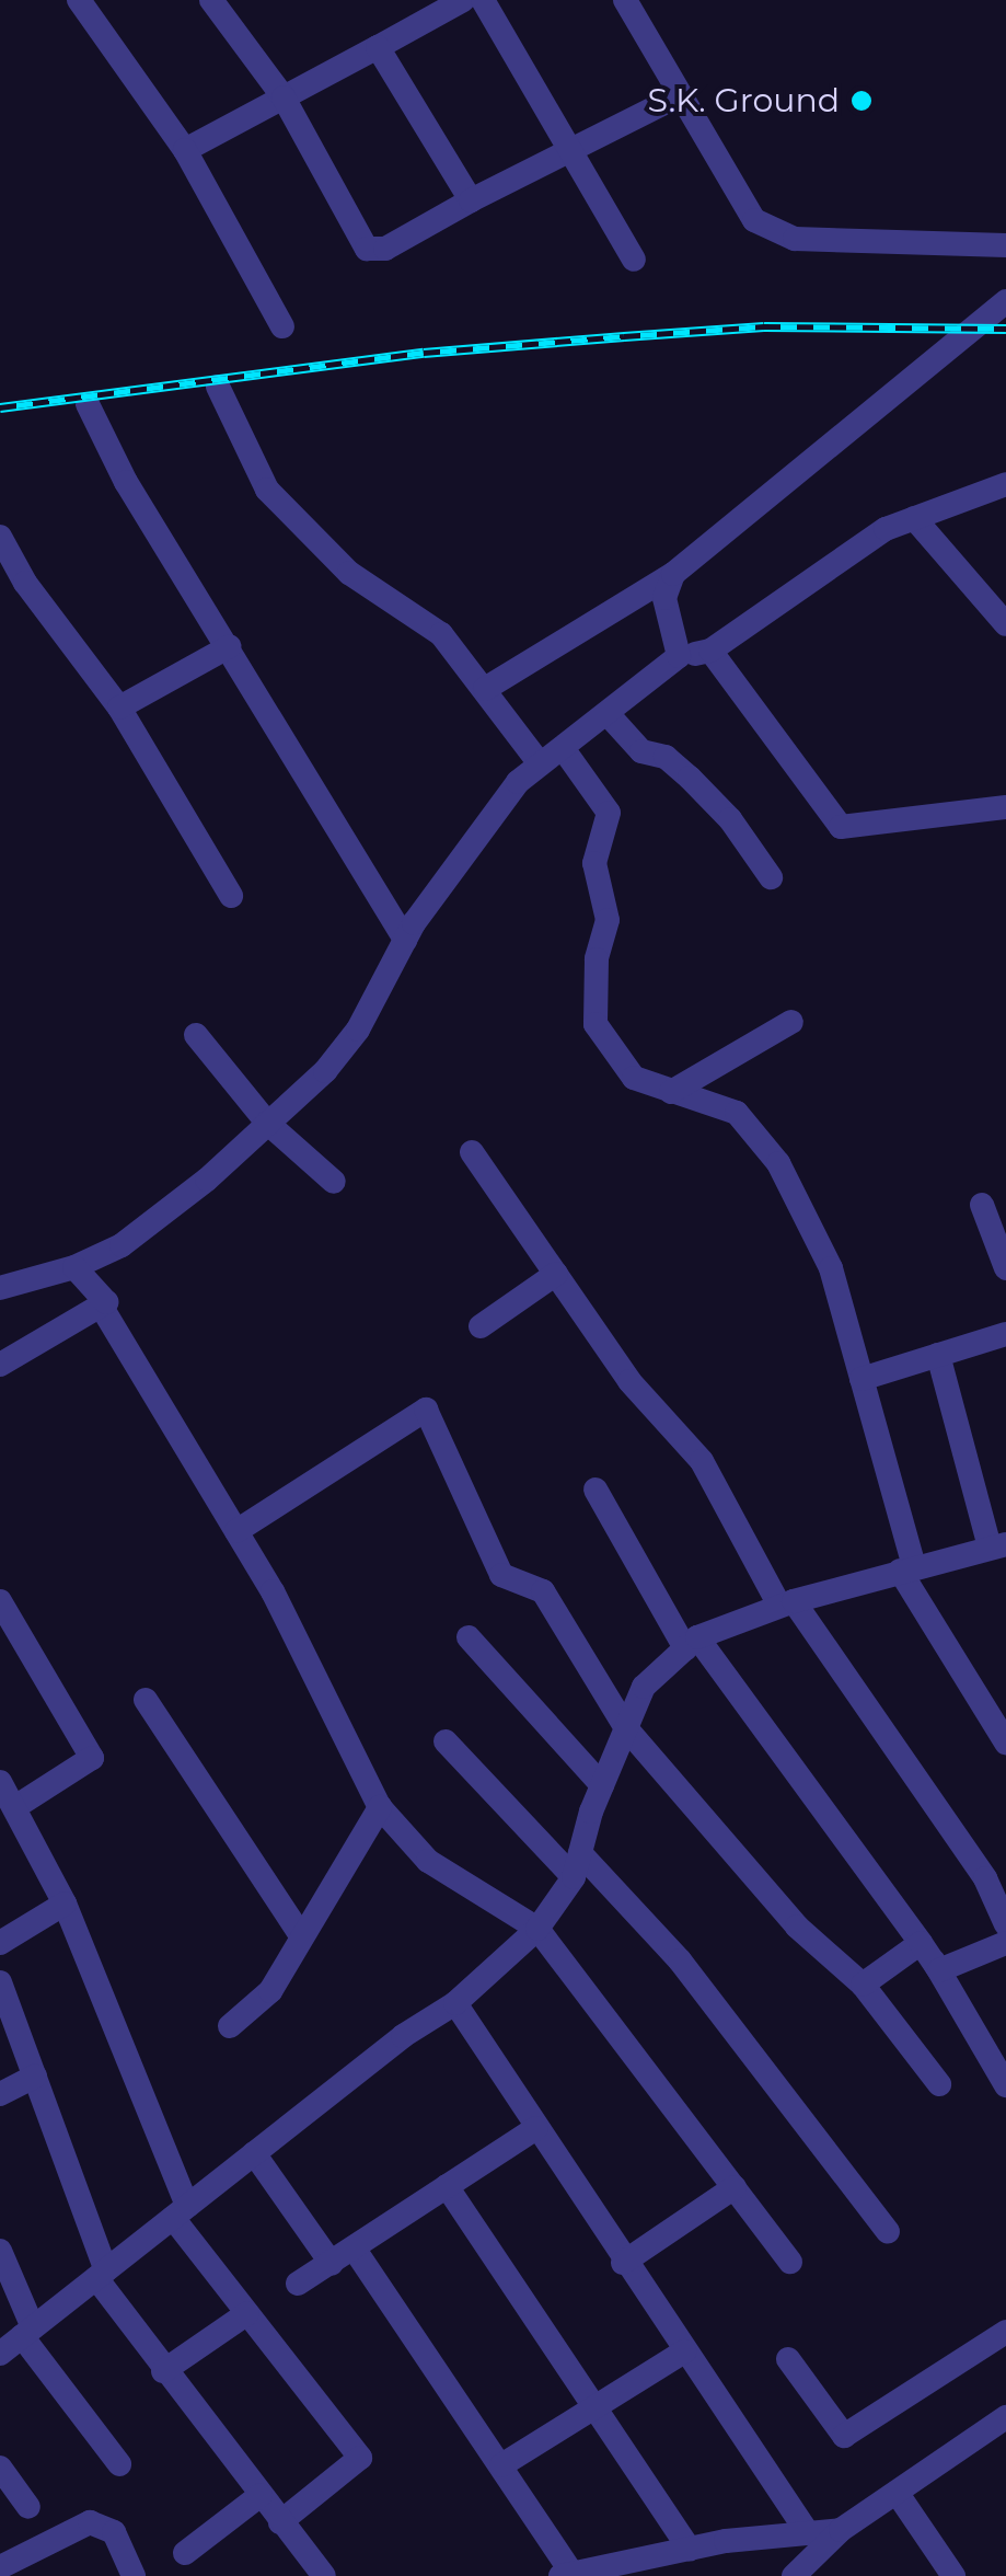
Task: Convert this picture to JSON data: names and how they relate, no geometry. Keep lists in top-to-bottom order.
{
  "places": ["S.K. Ground"]
}
